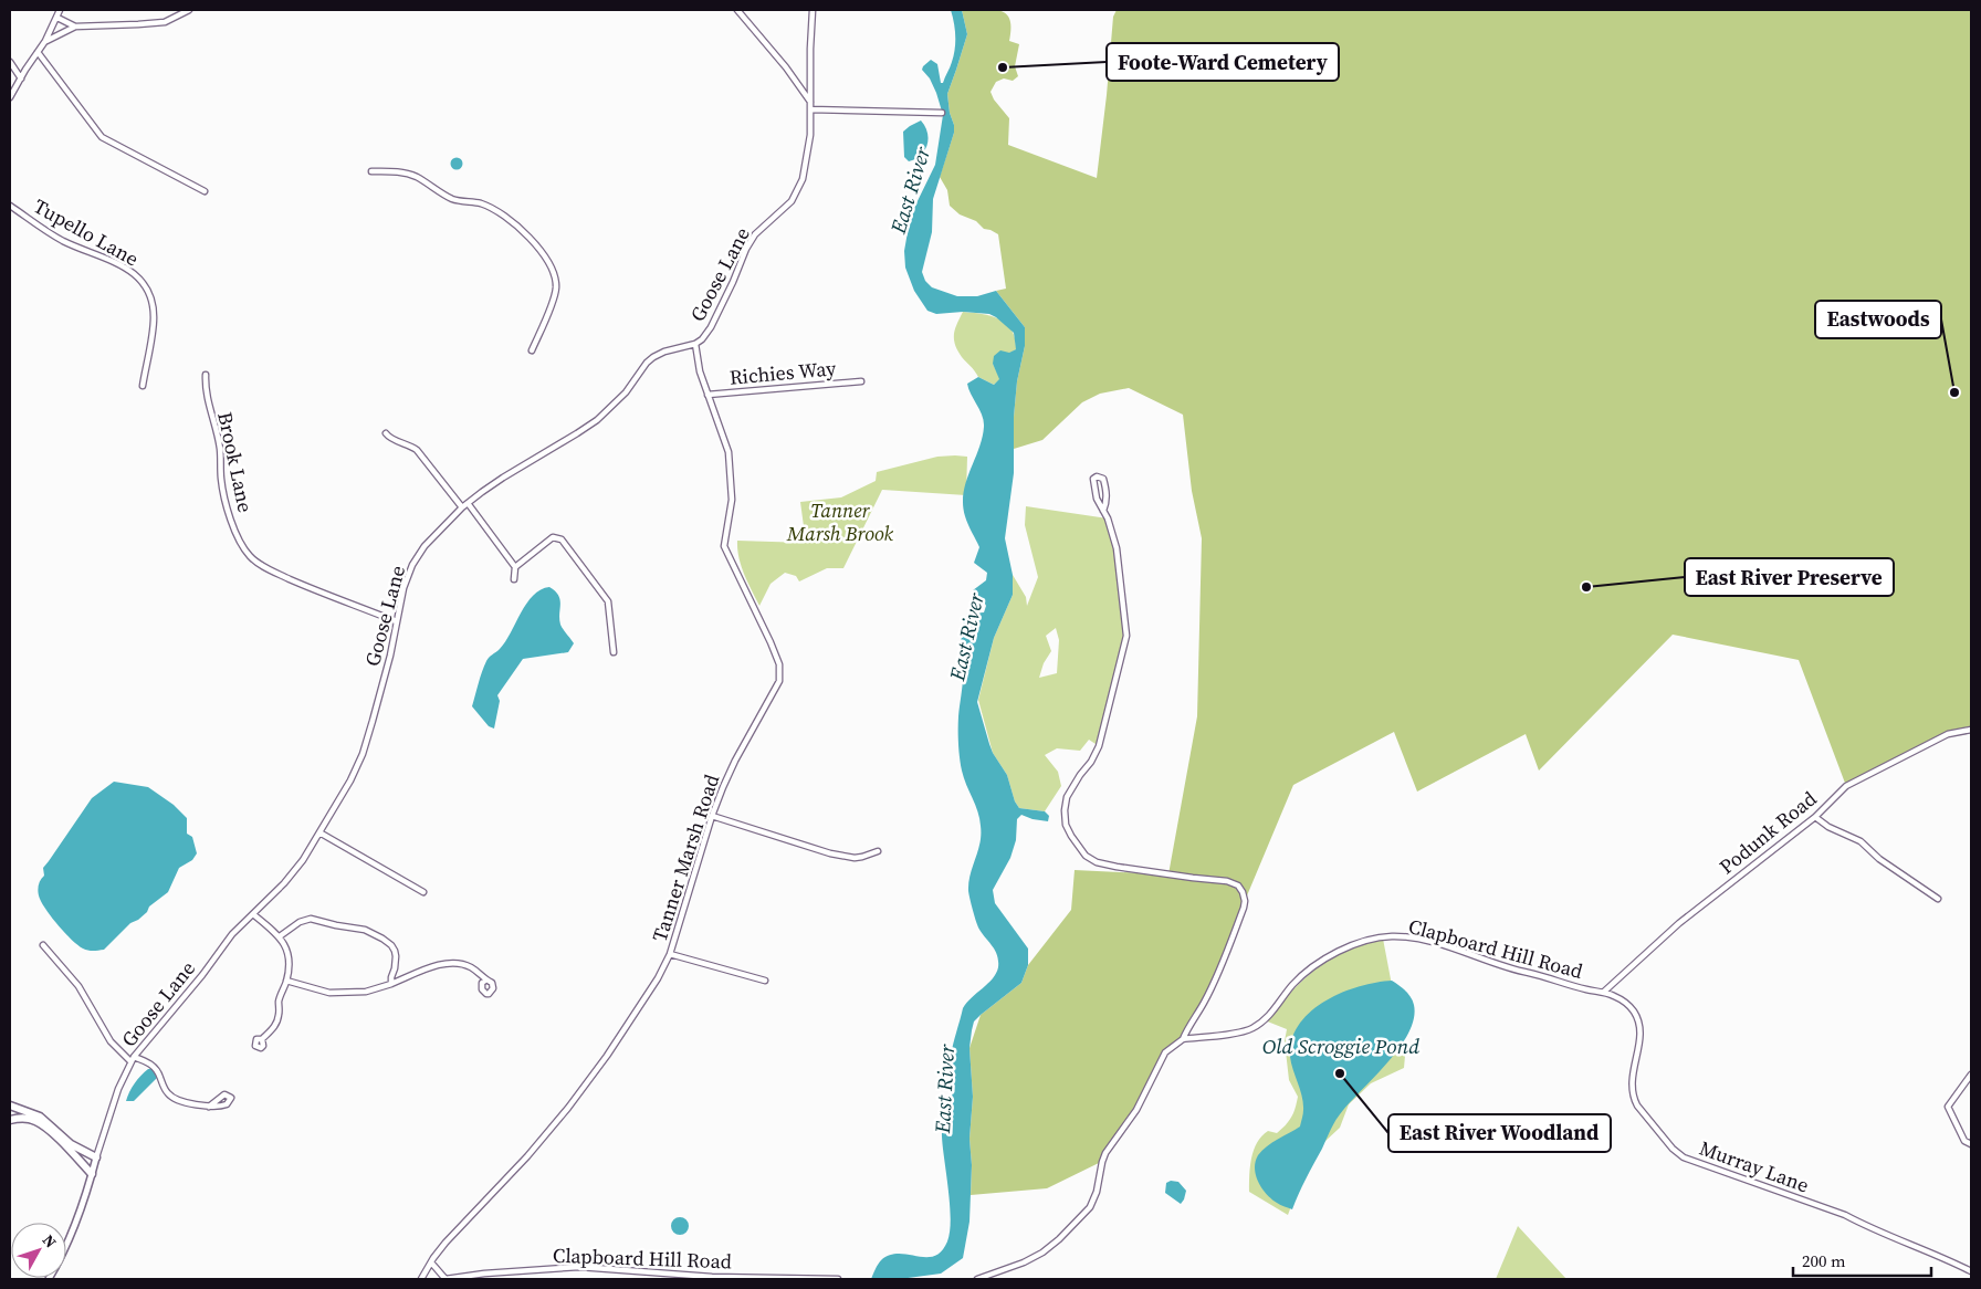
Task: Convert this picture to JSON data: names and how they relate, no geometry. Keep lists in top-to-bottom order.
{
  "streets": {
    "main road": ["Goose Lane"],
    "street": [
      "Tupello Lane",
      "Richies Way",
      "Brook Lane",
      "Podunk Road",
      "Tanner Marsh Road",
      "Clapboard Hill Road",
      "Murray Lane"
    ]
  },
  "crossings": [
    ["Goose Lane", "Brook Lane"],
    ["Goose Lane", "Tanner Marsh Road"],
    ["Richies Way", "Tanner Marsh Road"],
    ["Podunk Road", "Clapboard Hill Road"],
    ["Podunk Road", "Murray Lane"],
    ["Clapboard Hill Road", "Murray Lane"]
  ],
  "water": ["East River", "Old Scroggie Pond"],
  "parks": ["Tanner Marsh Brook"],
  "places": [
    "Foote-Ward Cemetery",
    "Eastwoods",
    "East River Preserve",
    "East River Woodland"
  ],
  "scale_bar": "200 m",
  "north": "top right"
}
